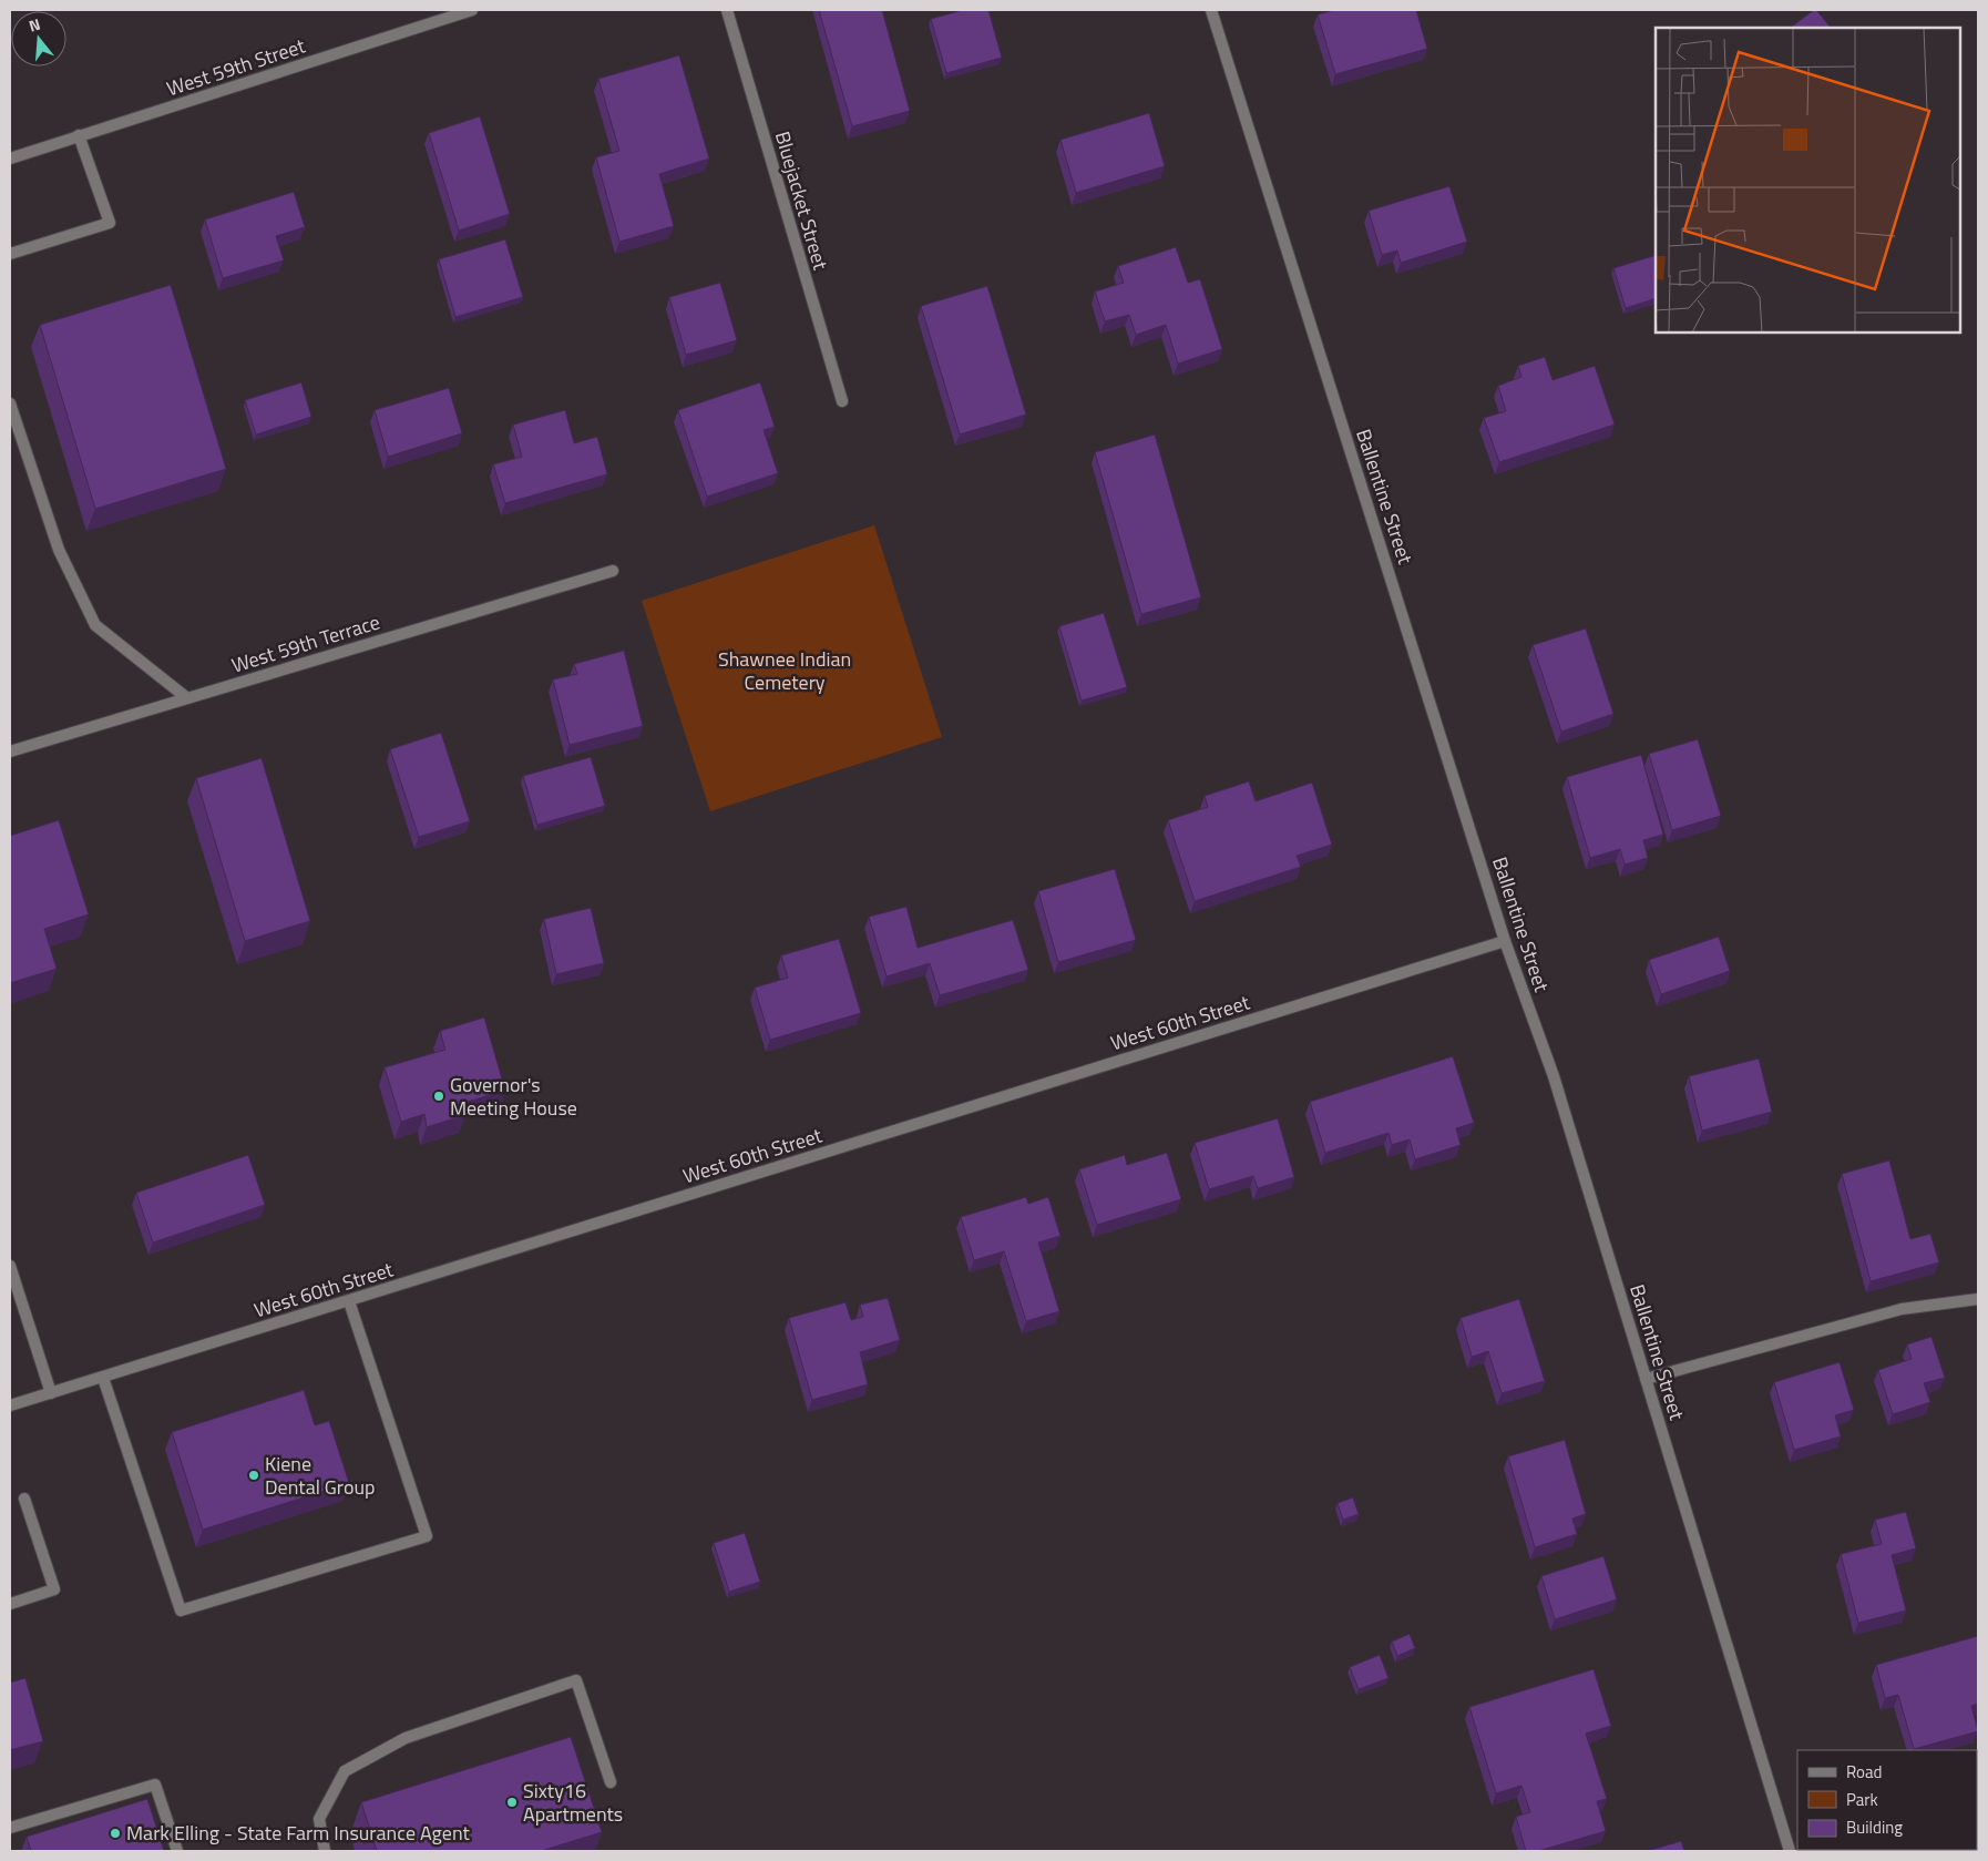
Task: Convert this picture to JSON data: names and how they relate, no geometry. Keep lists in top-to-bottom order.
{
  "streets": {
    "street": [
      "West 59th Street",
      "Bluejacket Street",
      "Ballentine Street",
      "West 59th Terrace",
      "West 60th Street"
    ]
  },
  "crossings": [
    ["Ballentine Street", "West 60th Street"]
  ],
  "parks": ["Shawnee Indian Cemetery"],
  "places": [
    "Governor's Meeting House",
    "Kiene Dental Group",
    "Sixty16 Apartments",
    "Mark Elling - State Farm Insurance Agent"
  ],
  "legend": ["Road", "Park", "Building"],
  "north": "top"
}
